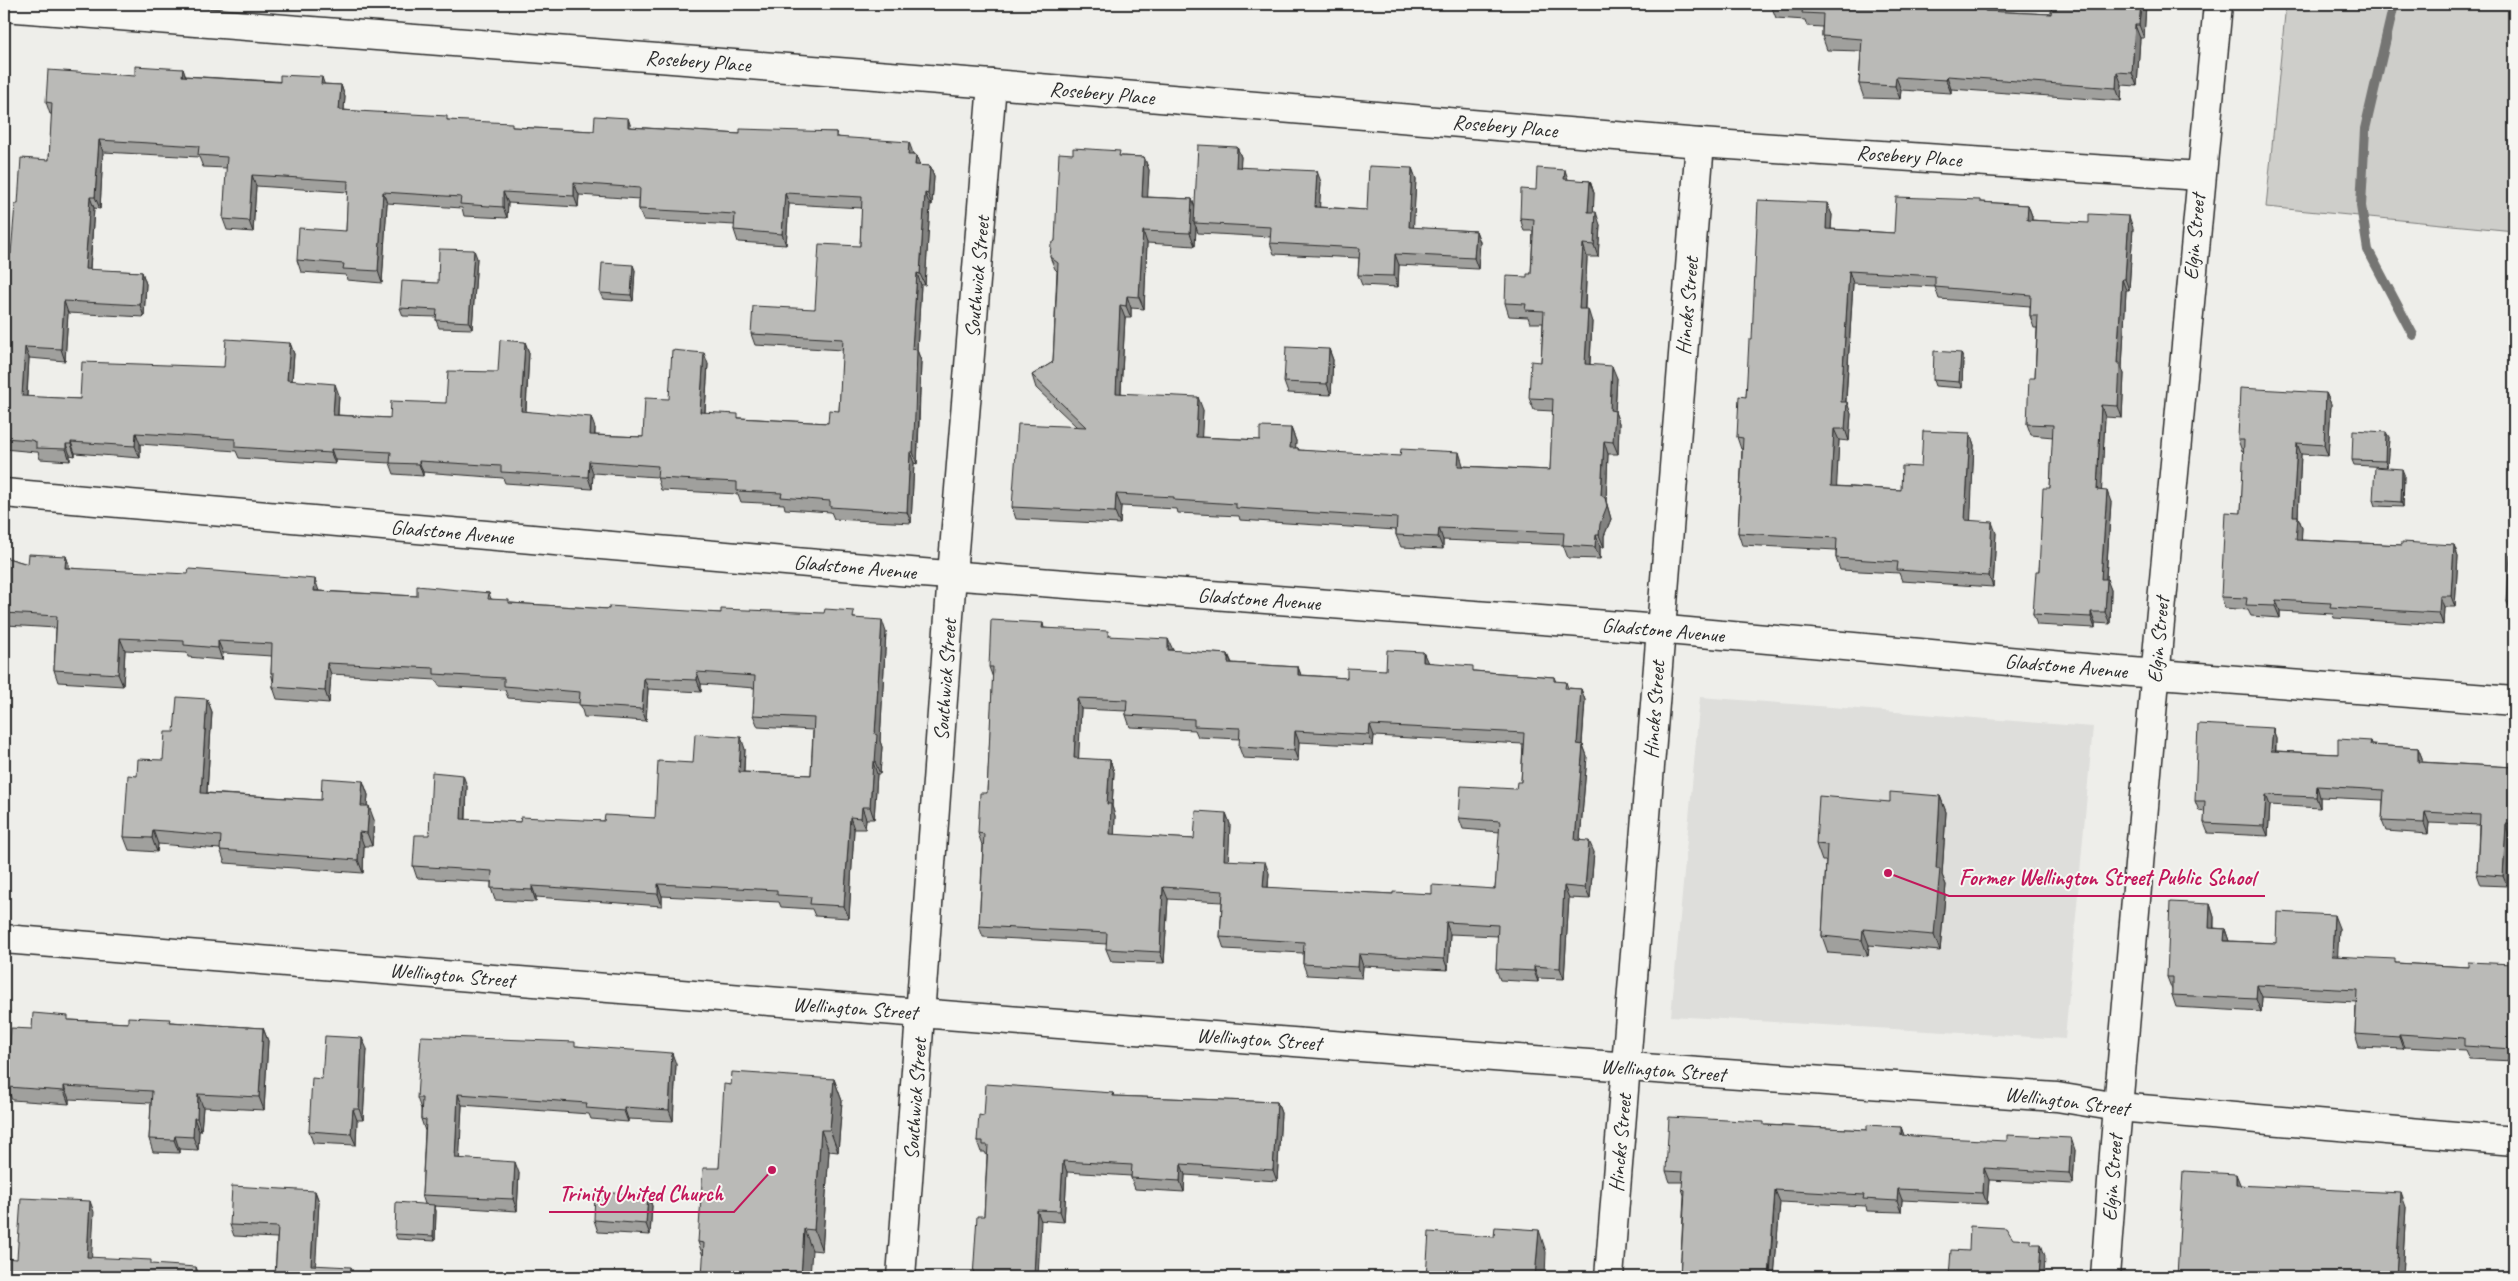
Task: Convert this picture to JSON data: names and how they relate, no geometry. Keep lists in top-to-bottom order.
{
  "streets": {
    "street": [
      "Rosebery Place",
      "Elgin Street",
      "Southwick Street",
      "Hincks Street",
      "Gladstone Avenue",
      "Wellington Street"
    ]
  },
  "crossings": [
    ["Rosebery Place", "Elgin Street"],
    ["Rosebery Place", "Southwick Street"],
    ["Rosebery Place", "Hincks Street"],
    ["Elgin Street", "Gladstone Avenue"],
    ["Elgin Street", "Wellington Street"],
    ["Southwick Street", "Gladstone Avenue"],
    ["Southwick Street", "Wellington Street"],
    ["Hincks Street", "Gladstone Avenue"],
    ["Hincks Street", "Wellington Street"]
  ],
  "places": ["Former Wellington Street Public School", "Trinity United Church"]
}
